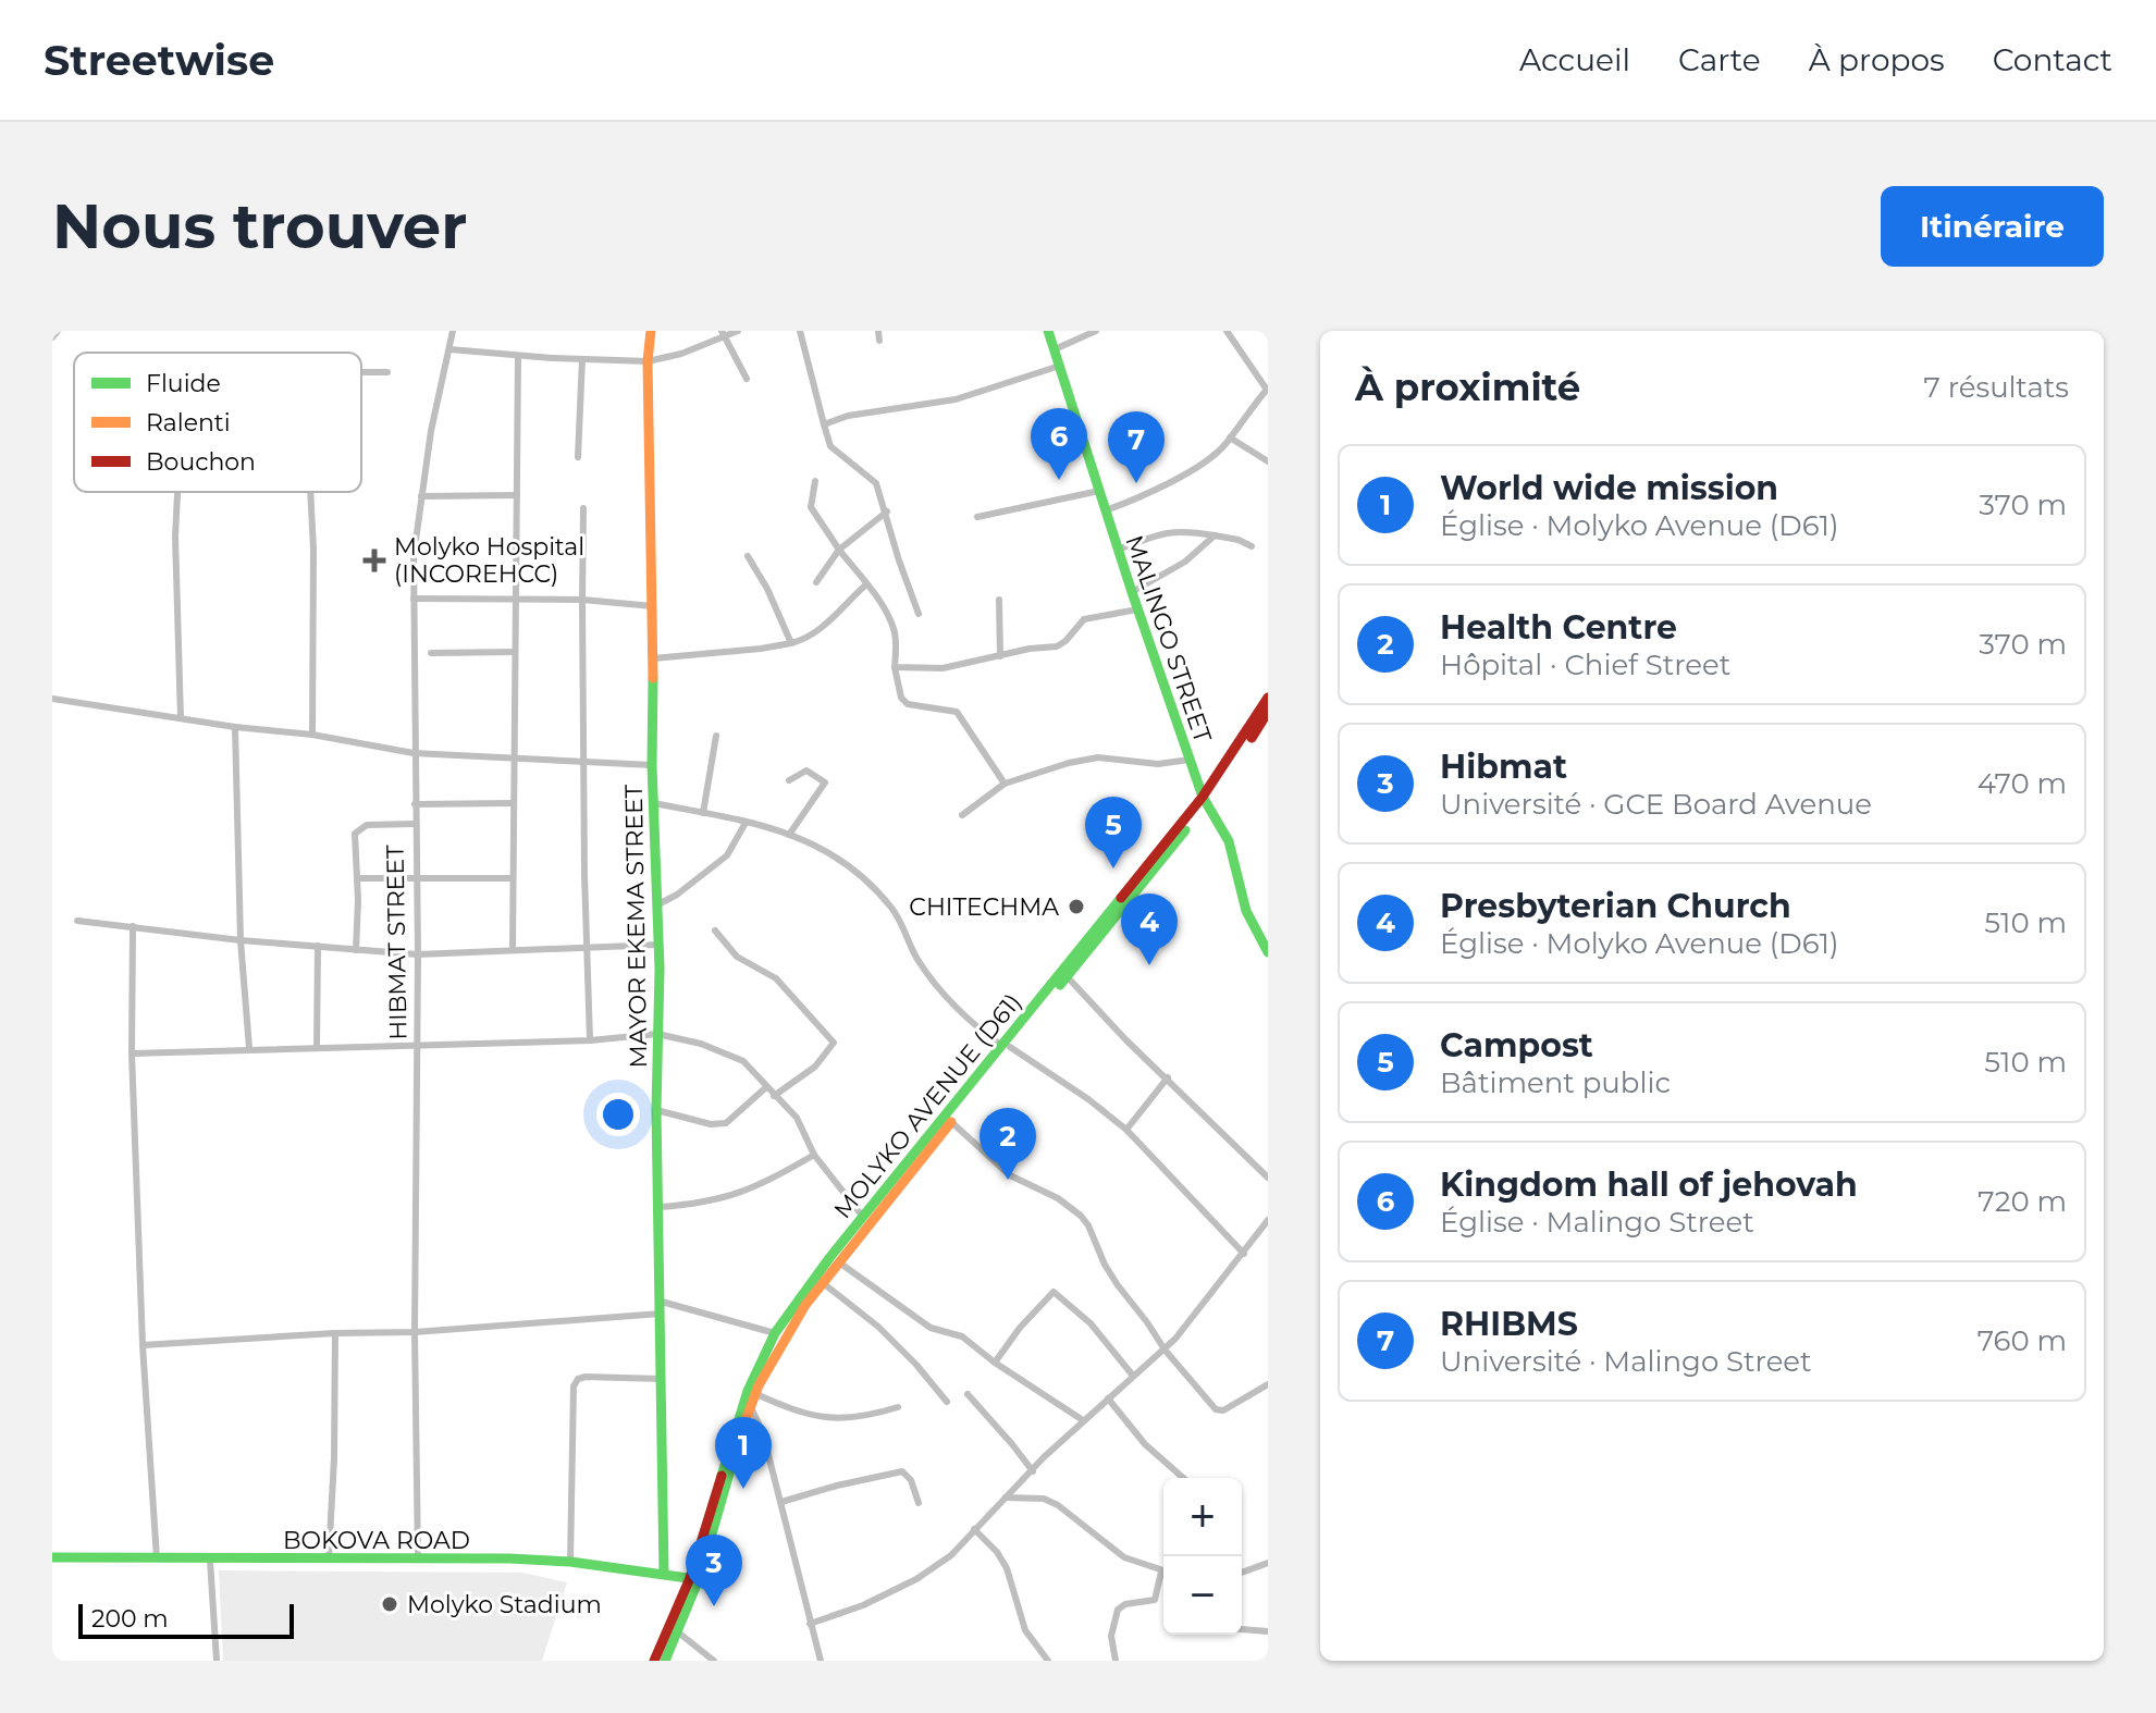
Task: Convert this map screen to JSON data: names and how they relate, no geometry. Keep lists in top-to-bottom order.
{
  "streets": {
    "main road": [
      "MALINGO STREET",
      "MAYOR EKEMA STREET",
      "MOLYKO AVENUE (D61)",
      "BOKOVA ROAD"
    ],
    "street": ["HIBMAT STREET"]
  },
  "crossings": [
    ["MALINGO STREET", "MOLYKO AVENUE (D61)"],
    ["MAYOR EKEMA STREET", "BOKOVA ROAD"],
    ["HIBMAT STREET", "BOKOVA ROAD"],
    ["MOLYKO AVENUE (D61)", "BOKOVA ROAD"]
  ],
  "places": {
    "health": ["Molyko Hospital (INCOREHCC)"],
    "other": ["CHITECHMA", "Molyko Stadium"]
  },
  "legend": ["Fluide", "Ralenti", "Bouchon"],
  "scale_bar": "200 m",
  "page": {
    "header": "Streetwise",
    "nav": [
      "Accueil",
      "Carte",
      "À propos",
      "Contact"
    ],
    "buttons": "Itinéraire",
    "title": "Nous trouver",
    "heading": ["À proximité", "7 résultats"],
    "pins": [
      "6",
      "7",
      "5",
      "4",
      "2",
      "1",
      "3"
    ],
    "list": [
      {
        "mark": "1",
        "name": "World wide mission",
        "note": "Église · Molyko Avenue (D61)",
        "value": "370 m"
      },
      {
        "mark": "2",
        "name": "Health Centre",
        "note": "Hôpital · Chief Street",
        "value": "370 m"
      },
      {
        "mark": "3",
        "name": "Hibmat",
        "note": "Université · GCE Board Avenue",
        "value": "470 m"
      },
      {
        "mark": "4",
        "name": "Presbyterian Church",
        "note": "Église · Molyko Avenue (D61)",
        "value": "510 m"
      },
      {
        "mark": "5",
        "name": "Campost",
        "note": "Bâtiment public",
        "value": "510 m"
      },
      {
        "mark": "6",
        "name": "Kingdom hall of jehovah",
        "note": "Église · Malingo Street",
        "value": "720 m"
      },
      {
        "mark": "7",
        "name": "RHIBMS",
        "note": "Université · Malingo Street",
        "value": "760 m"
      }
    ],
    "map_buttons": ["+", "−"],
    "scale": "200 m"
  }
}
